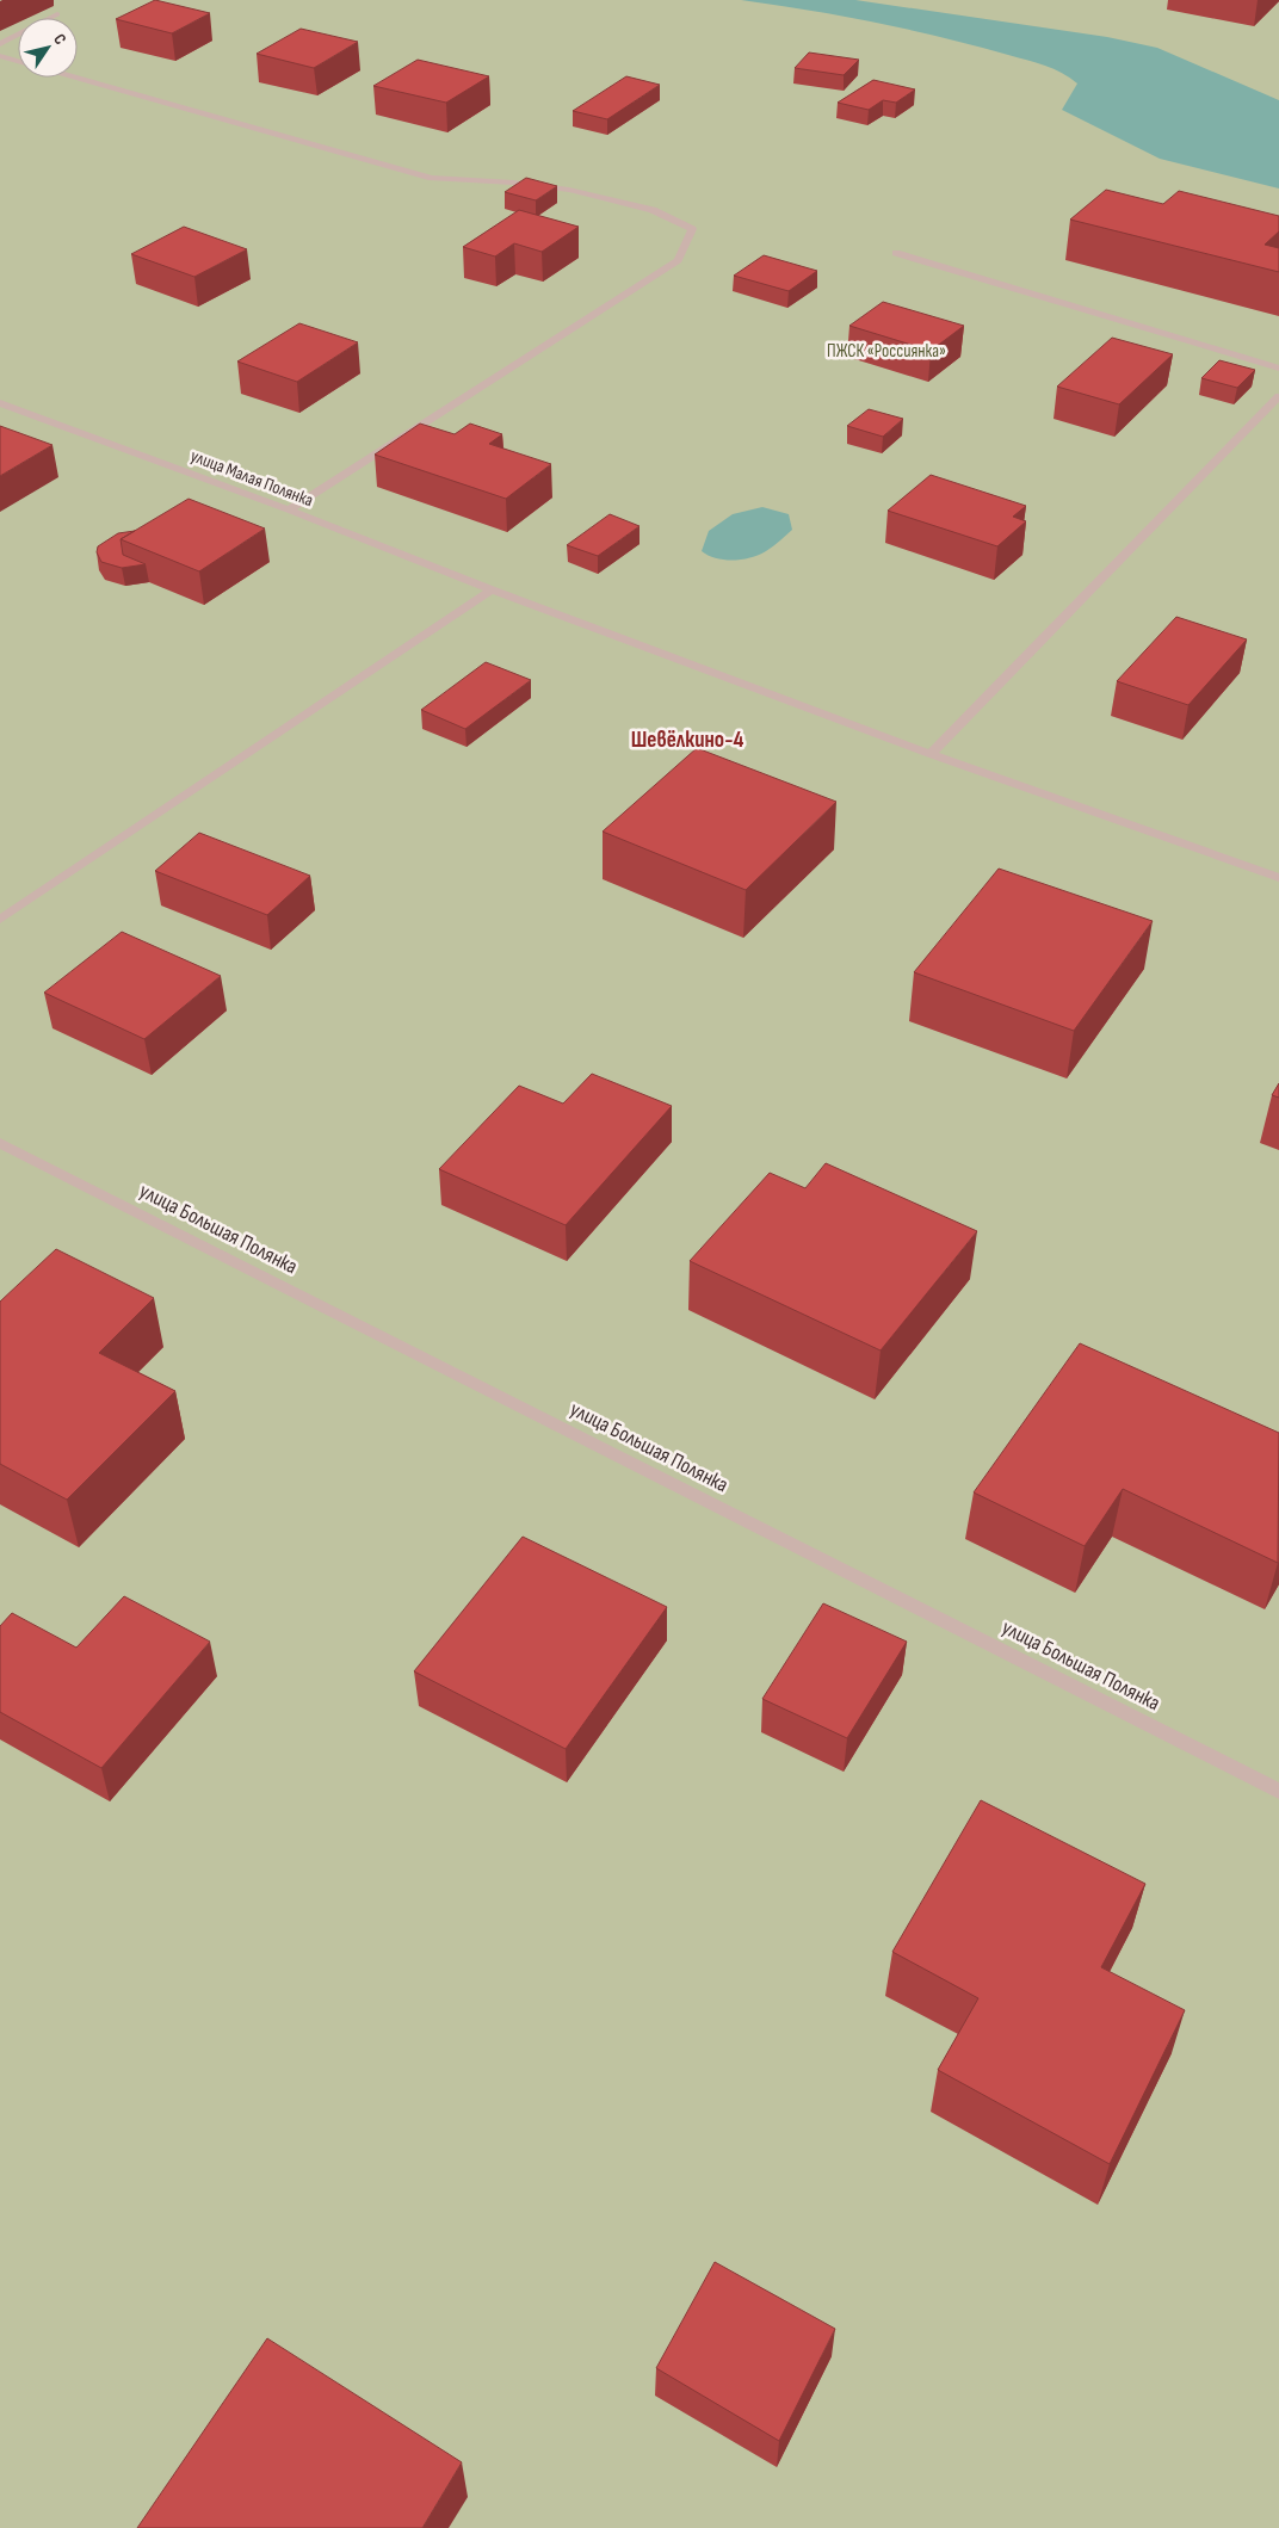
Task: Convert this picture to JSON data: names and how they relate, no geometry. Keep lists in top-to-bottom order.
{
  "streets": {
    "street": ["улица Малая Полянка", "улица Большая Полянка"]
  },
  "districts": ["Шевёлкино-4"],
  "parks": ["ПЖСК «Россиянка»"],
  "north": "top right"
}
